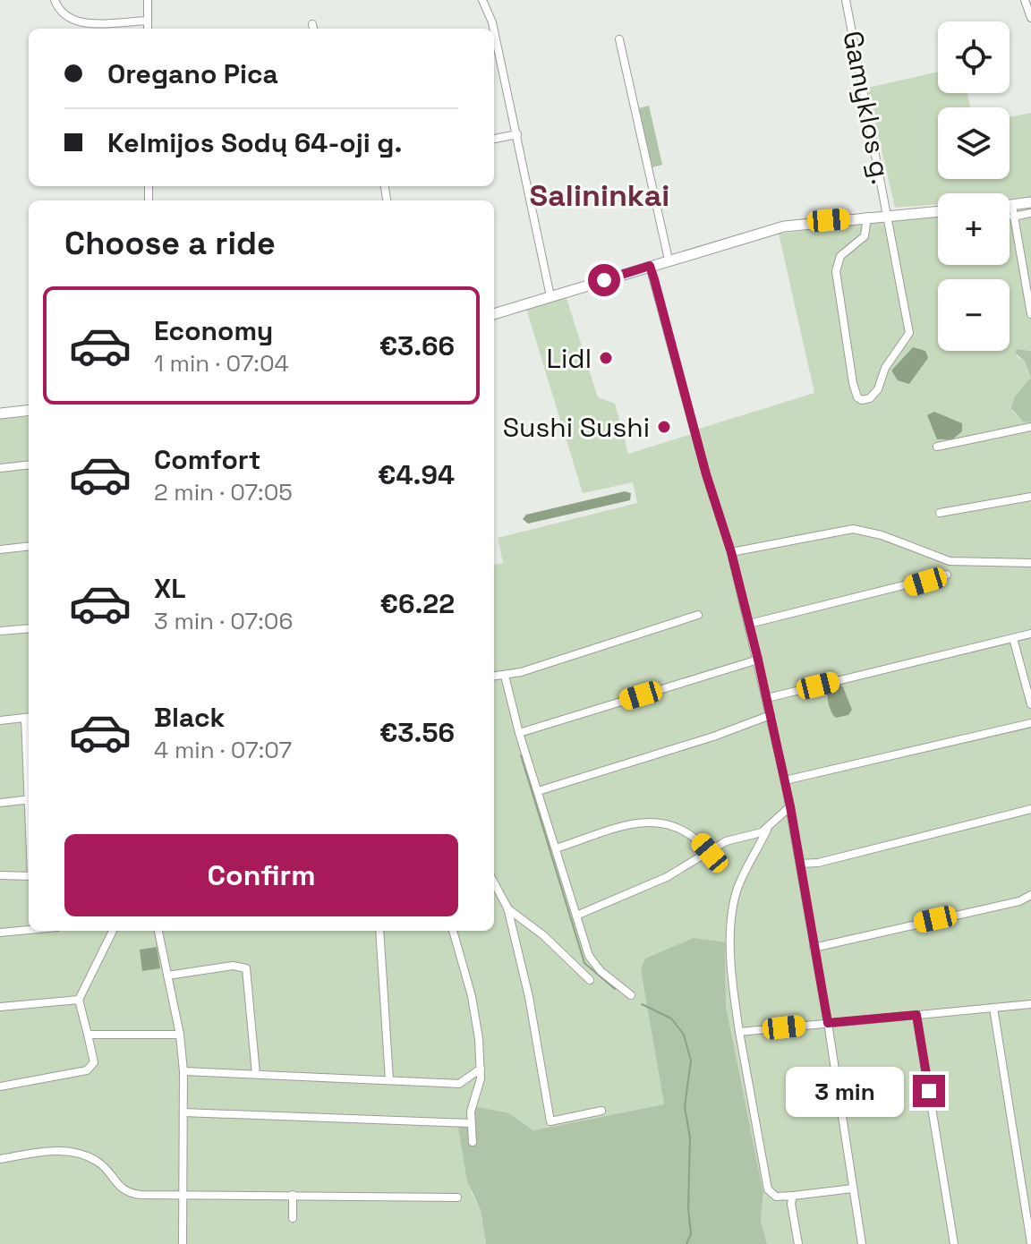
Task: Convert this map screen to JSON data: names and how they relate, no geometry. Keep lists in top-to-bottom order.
{
  "streets": {
    "street": ["Gamyklos g."]
  },
  "districts": ["Salininkai"],
  "places": ["Lidl", "Sushi Sushi"],
  "page": {
    "map_buttons": ["+", "−"],
    "banner": ["Oregano Pica", "Kelmijos Sodų 64-oji g."],
    "heading": "Choose a ride",
    "list": [
      {
        "name": "Economy",
        "note": "1 min · 07:04",
        "value": "€3.66"
      },
      {
        "name": "Comfort",
        "note": "2 min · 07:05",
        "value": "€4.94"
      },
      {
        "name": "XL",
        "note": "3 min · 07:06",
        "value": "€6.22"
      },
      {
        "name": "Black",
        "note": "4 min · 07:07",
        "value": "€3.56"
      }
    ],
    "buttons": "Confirm",
    "bubble": "3 min"
  }
}
